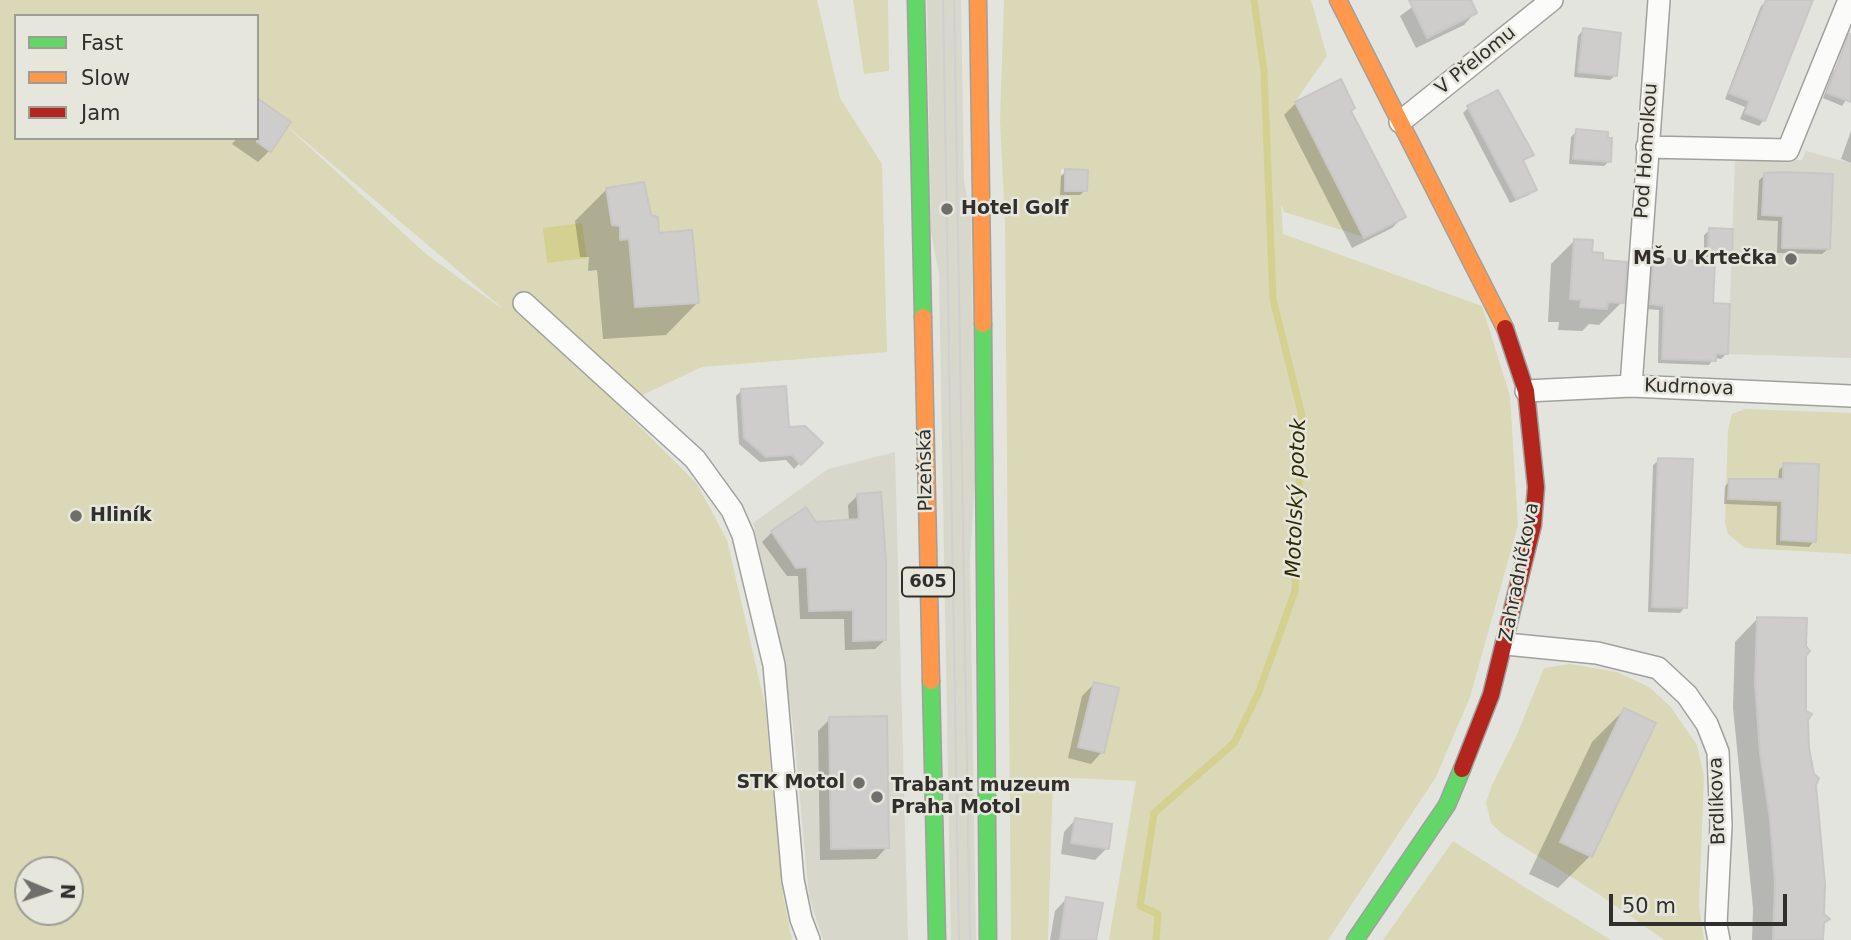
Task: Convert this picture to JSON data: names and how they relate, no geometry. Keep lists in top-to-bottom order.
{
  "streets": {
    "main road": ["Plzeňská", "Zahradníčkova", "605"],
    "street": [
      "V Přelomu",
      "Pod Homolkou",
      "Kudrnova",
      "Brdlíkova"
    ]
  },
  "crossings": [
    ["V Přelomu", "Zahradníčkova"],
    ["Pod Homolkou", "Kudrnova"],
    ["Kudrnova", "Zahradníčkova"],
    ["Zahradníčkova", "Brdlíkova"]
  ],
  "water": ["Motolský potok"],
  "places": [
    "Hotel Golf",
    "MŠ U Krtečka",
    "Hliník",
    "STK Motol",
    "Trabant muzeum Praha Motol"
  ],
  "legend": ["Fast", "Slow", "Jam"],
  "scale_bar": "50 m",
  "north": "right"
}
